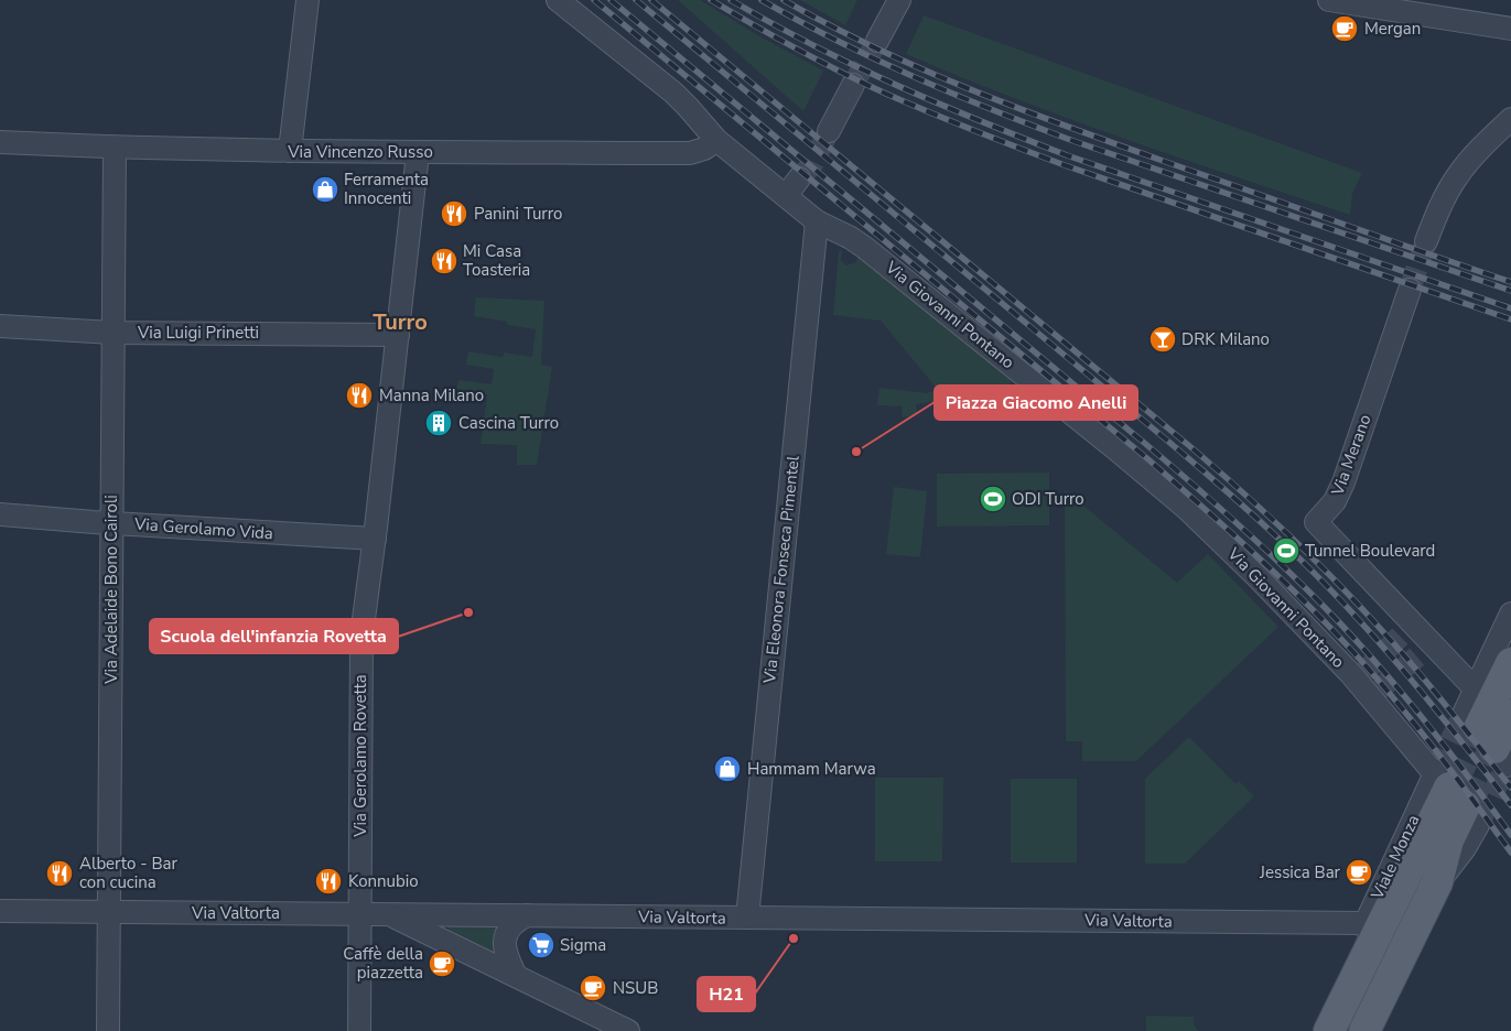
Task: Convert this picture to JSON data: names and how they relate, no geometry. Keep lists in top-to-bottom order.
{
  "streets": {
    "main road": ["Viale Monza"],
    "street": [
      "Via Vincenzo Russo",
      "Via Giovanni Pontano",
      "Via Luigi Prinetti",
      "Via Merano",
      "Via Gerolamo Vida",
      "Via Eleonora Fonseca Pimentel",
      "Via Adelaide Bono Cairoli",
      "Via Gerolamo Rovetta",
      "Via Valtorta"
    ]
  },
  "crossings": [
    ["Via Vincenzo Russo", "Via Giovanni Pontano"],
    ["Via Vincenzo Russo", "Via Adelaide Bono Cairoli"],
    ["Via Vincenzo Russo", "Via Gerolamo Rovetta"],
    ["Via Giovanni Pontano", "Via Eleonora Fonseca Pimentel"],
    ["Via Giovanni Pontano", "Viale Monza"],
    ["Via Luigi Prinetti", "Via Adelaide Bono Cairoli"],
    ["Via Luigi Prinetti", "Via Gerolamo Rovetta"],
    ["Via Gerolamo Vida", "Via Adelaide Bono Cairoli"],
    ["Via Gerolamo Vida", "Via Gerolamo Rovetta"],
    ["Via Eleonora Fonseca Pimentel", "Via Valtorta"],
    ["Via Adelaide Bono Cairoli", "Via Valtorta"],
    ["Via Gerolamo Rovetta", "Via Valtorta"],
    ["Viale Monza", "Via Valtorta"]
  ],
  "districts": ["Turro"],
  "places": {
    "cafe": [
      "Mergan",
      "Jessica Bar",
      "Caffè della piazzetta",
      "NSUB"
    ],
    "shop": ["Ferramenta Innocenti", "Hammam Marwa"],
    "restaurant": [
      "Panini Turro",
      "Mi Casa Toasteria",
      "Manna Milano",
      "Alberto - Bar con cucina",
      "Konnubio"
    ],
    "bar": ["DRK Milano"],
    "building": ["Cascina Turro"],
    "other": ["Piazza Giacomo Anelli", "Scuola dell'infanzia Rovetta", "H21"],
    "sports": ["ODI Turro", "Tunnel Boulevard"],
    "supermarket": ["Sigma"]
  }
}
